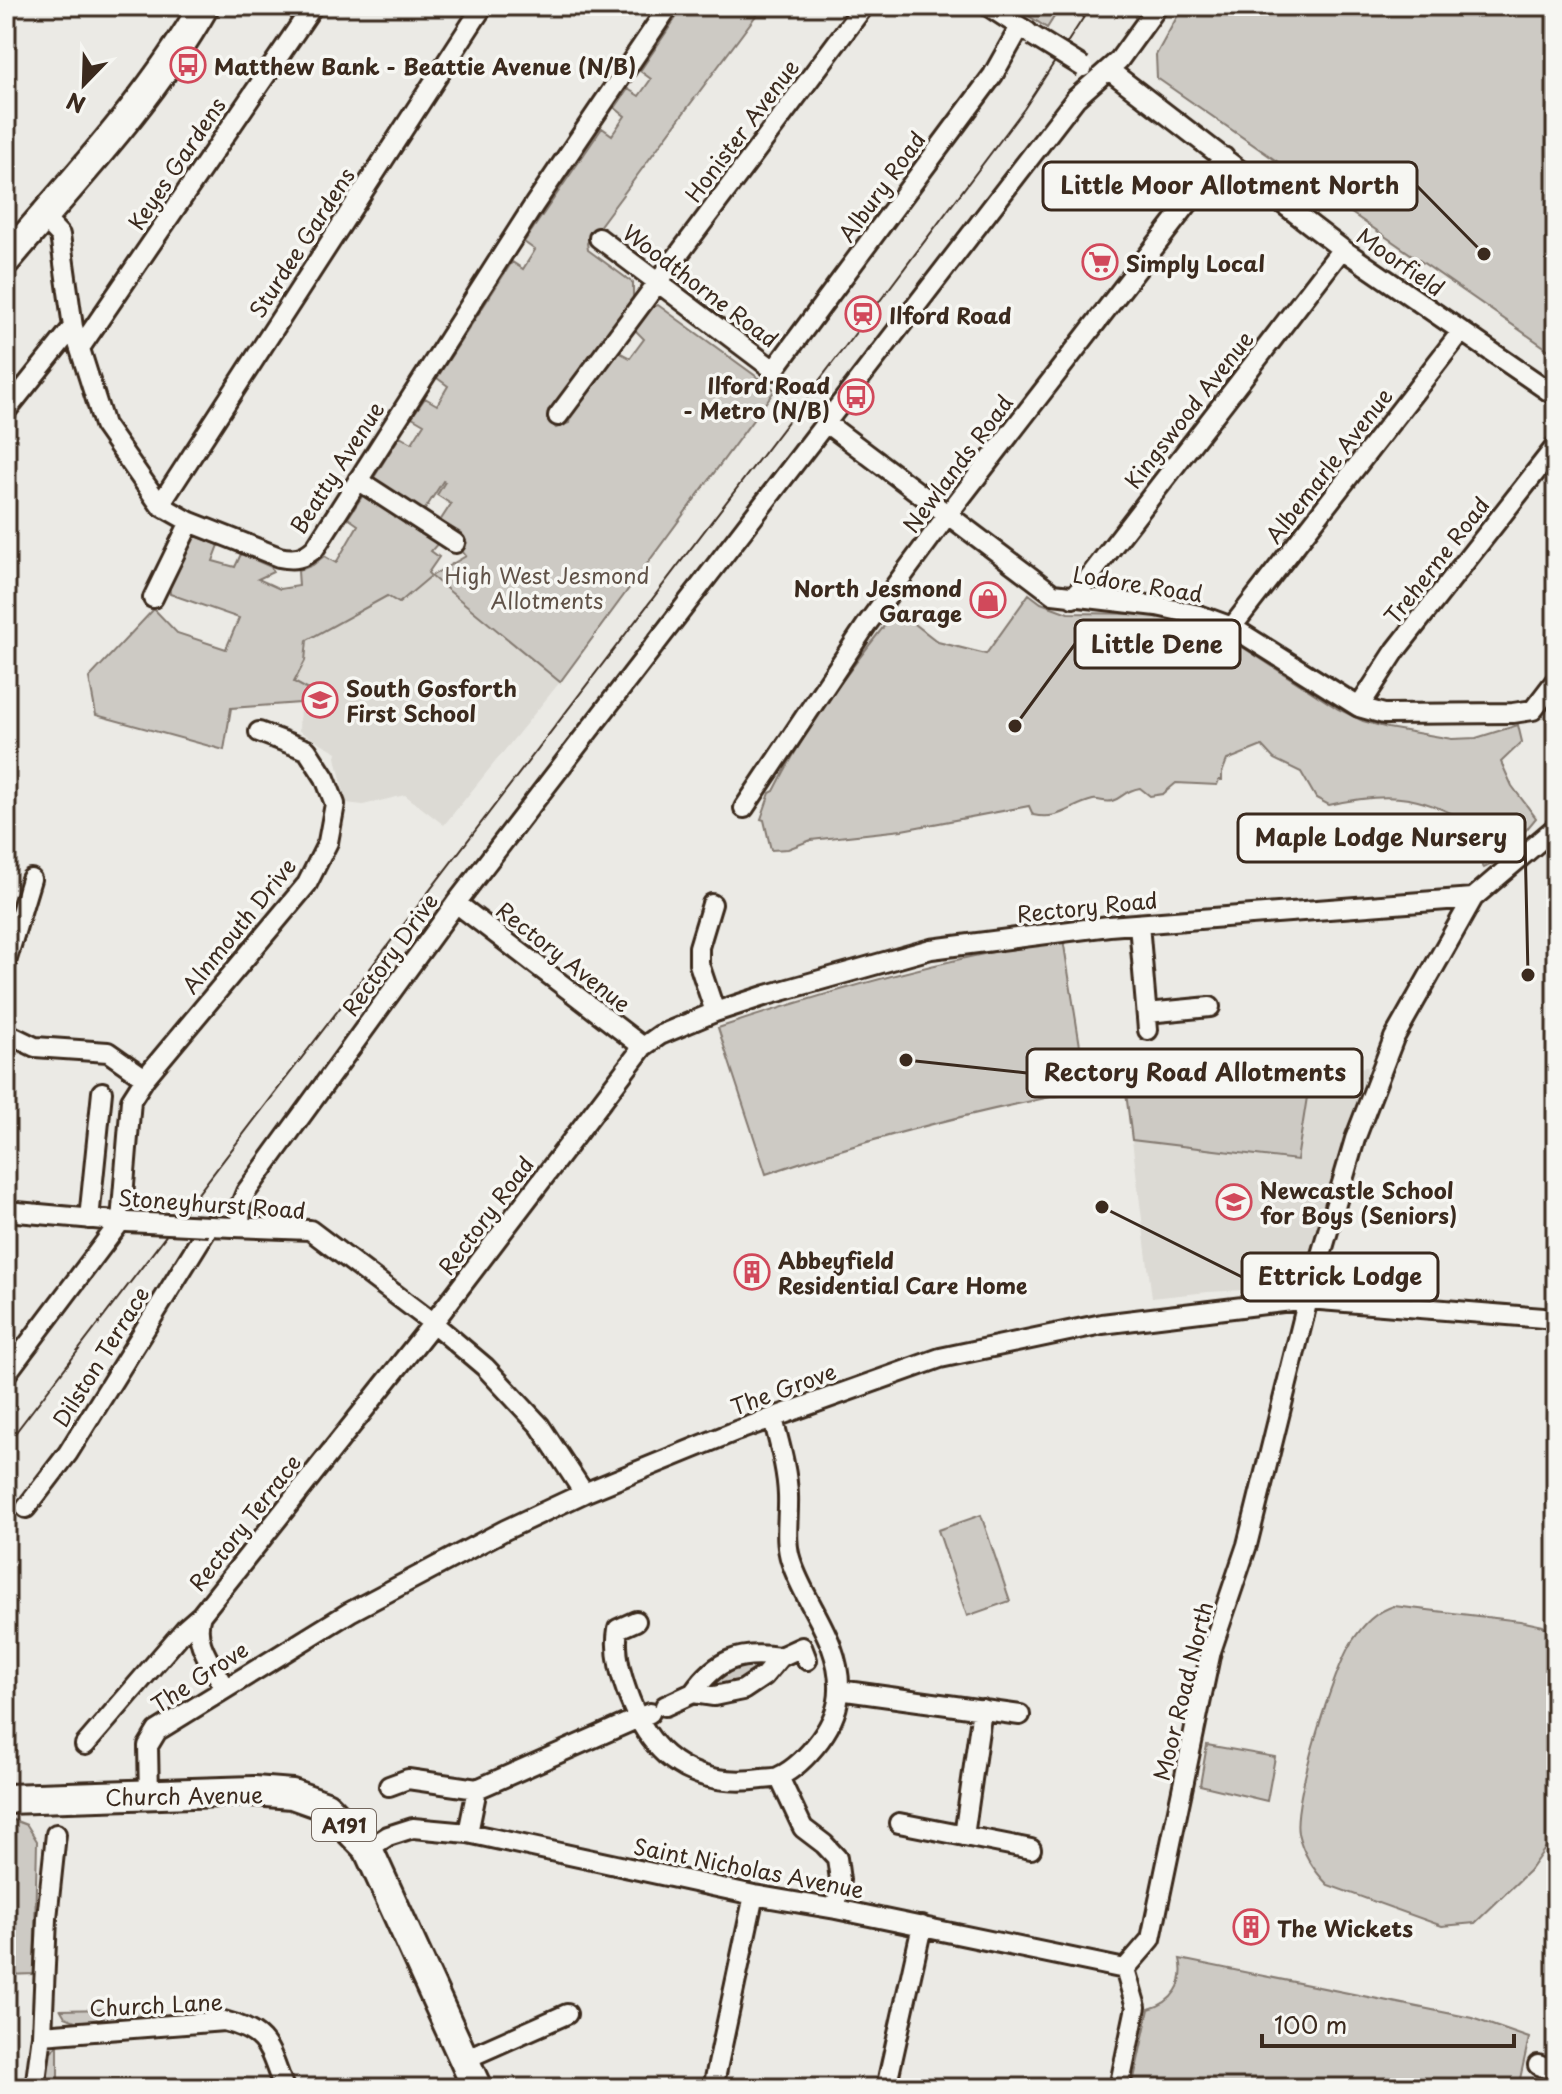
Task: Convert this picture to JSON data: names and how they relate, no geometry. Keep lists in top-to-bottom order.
{
  "streets": {
    "main road": ["Church Avenue", "A191"],
    "street": [
      "Honister Avenue",
      "Keyes Gardens",
      "Albury Road",
      "Sturdee Gardens",
      "Moorfield",
      "Woodthorne Road",
      "Kingswood Avenue",
      "Newlands Road",
      "Albemarle Avenue",
      "Beatty Avenue",
      "Treherne Road",
      "Lodore Road",
      "Rectory Road",
      "Alnmouth Drive",
      "Rectory Drive",
      "Rectory Avenue",
      "Stoneyhurst Road",
      "Dilston Terrace",
      "The Grove",
      "Rectory Terrace",
      "Moor Road North",
      "Saint Nicholas Avenue",
      "Church Lane"
    ]
  },
  "crossings": [
    ["Honister Avenue", "Woodthorne Road"],
    ["Keyes Gardens", "Beatty Avenue"],
    ["Albury Road", "Moorfield"],
    ["Albury Road", "Woodthorne Road"],
    ["Sturdee Gardens", "Beatty Avenue"],
    ["Moorfield", "Kingswood Avenue"],
    ["Moorfield", "Newlands Road"],
    ["Moorfield", "Albemarle Avenue"],
    ["Kingswood Avenue", "Lodore Road"],
    ["Newlands Road", "Lodore Road"],
    ["Albemarle Avenue", "Lodore Road"],
    ["Treherne Road", "Lodore Road"],
    ["Lodore Road", "Rectory Drive"],
    ["Rectory Road", "Rectory Avenue"],
    ["Rectory Road", "Stoneyhurst Road"],
    ["Rectory Road", "Rectory Terrace"],
    ["Rectory Road", "Moor Road North"],
    ["Alnmouth Drive", "Stoneyhurst Road"],
    ["Rectory Drive", "Rectory Avenue"],
    ["Rectory Drive", "Stoneyhurst Road"],
    ["Stoneyhurst Road", "Dilston Terrace"],
    ["Stoneyhurst Road", "The Grove"],
    ["Stoneyhurst Road", "Rectory Terrace"],
    ["The Grove", "Moor Road North"],
    ["The Grove", "Church Avenue"],
    ["Moor Road North", "Saint Nicholas Avenue"],
    ["Church Avenue", "Saint Nicholas Avenue"]
  ],
  "parks": ["High West Jesmond Allotments"],
  "places": {
    "bus stop": ["Matthew Bank - Beattie Avenue (N/B)", "Ilford Road - Metro (N/B)"],
    "other": [
      "Little Moor Allotment North",
      "Little Dene",
      "Maple Lodge Nursery",
      "Rectory Road Allotments",
      "Ettrick Lodge"
    ],
    "supermarket": ["Simply Local"],
    "station": ["Ilford Road"],
    "shop": ["North Jesmond Garage"],
    "school or university": ["South Gosforth First School", "Newcastle School for Boys (Seniors)"],
    "building": ["Abbeyfield Residential Care Home", "The Wickets"]
  },
  "scale_bar": "100 m",
  "north": "bottom left"
}
